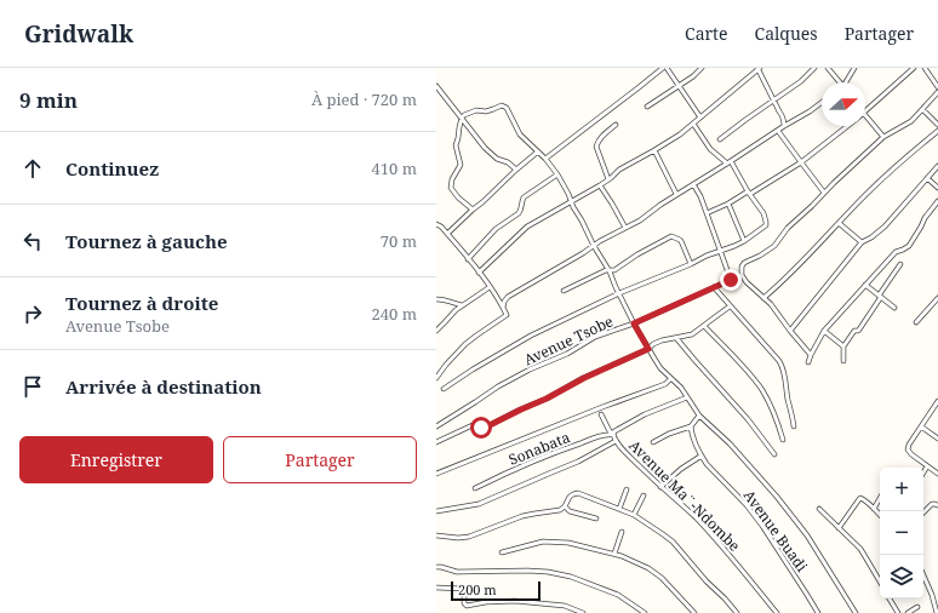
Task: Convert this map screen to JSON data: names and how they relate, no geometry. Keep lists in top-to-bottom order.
{
  "streets": {
    "street": [
      "Avenue Tsobe",
      "Sonabata",
      "Avenue Ma¨-Ndombe",
      "Avenue Buadi"
    ]
  },
  "crossings": [
    ["Sonabata", "Avenue Ma¨-Ndombe"]
  ],
  "scale_bar": "200 m",
  "north": "right",
  "page": {
    "header": "Gridwalk",
    "nav": ["Carte", "Calques", "Partager"],
    "heading": ["9 min", "À pied · 720 m"],
    "list": [
      ["Continuez", "410 m"],
      ["Tournez à gauche", "70 m"],
      ["Tournez à droite", "Avenue Tsobe", "240 m"],
      "Arrivée à destination"
    ],
    "buttons": ["Enregistrer", "Partager"],
    "map_buttons": ["+", "−"],
    "scale": "200 m"
  }
}
